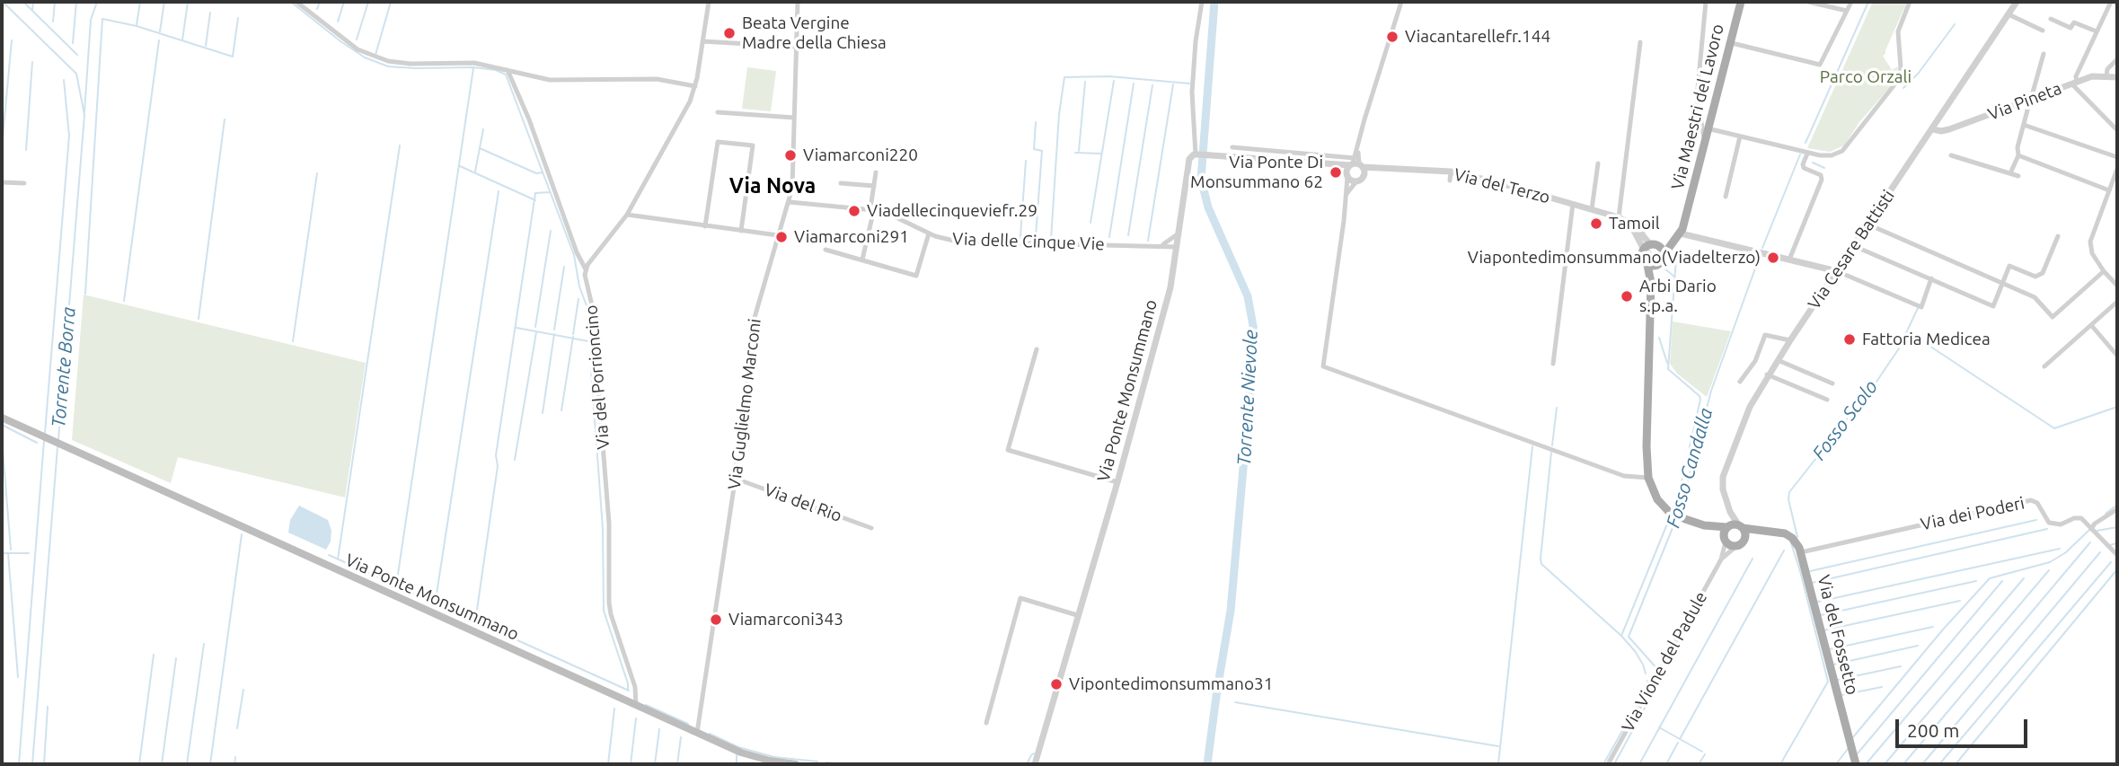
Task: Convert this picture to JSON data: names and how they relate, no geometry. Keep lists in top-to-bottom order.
{
  "streets": {
    "main road": ["Via Maestri del Lavoro", "Via Ponte Monsummano", "Via del Fossetto"],
    "street": [
      "Via Pineta",
      "Via del Terzo",
      "Via delle Cinque Vie",
      "Via Cesare Battisti",
      "Via del Porrioncino",
      "Via Guglielmo Marconi",
      "Via del Rio",
      "Via dei Poderi",
      "Via Vione del Padule"
    ]
  },
  "crossings": [
    ["Via Pineta", "Via Cesare Battisti"],
    ["Via delle Cinque Vie", "Via Ponte Monsummano"],
    ["Via delle Cinque Vie", "Via Guglielmo Marconi"],
    ["Via del Porrioncino", "Via Ponte Monsummano"],
    ["Via Ponte Monsummano", "Via Guglielmo Marconi"],
    ["Via Guglielmo Marconi", "Via del Rio"],
    ["Via dei Poderi", "Via del Fossetto"]
  ],
  "districts": ["Via Nova"],
  "water": [
    "Torrente Borra",
    "Torrente Nievole",
    "Fosso Scolo",
    "Fosso Candalla"
  ],
  "parks": ["Parco Orzali"],
  "places": [
    "Beata Vergine Madre della Chiesa",
    "Viacantarellefr.144",
    "Viamarconi220",
    "Via Ponte Di Monsummano 62",
    "Viadellecinqueviefr.29",
    "Tamoil",
    "Viamarconi291",
    "Viapontedimonsummano(Viadelterzo)",
    "Arbi Dario s.p.a.",
    "Fattoria Medicea",
    "Viamarconi343",
    "Vipontedimonsummano31"
  ],
  "scale_bar": "200 m"
}
